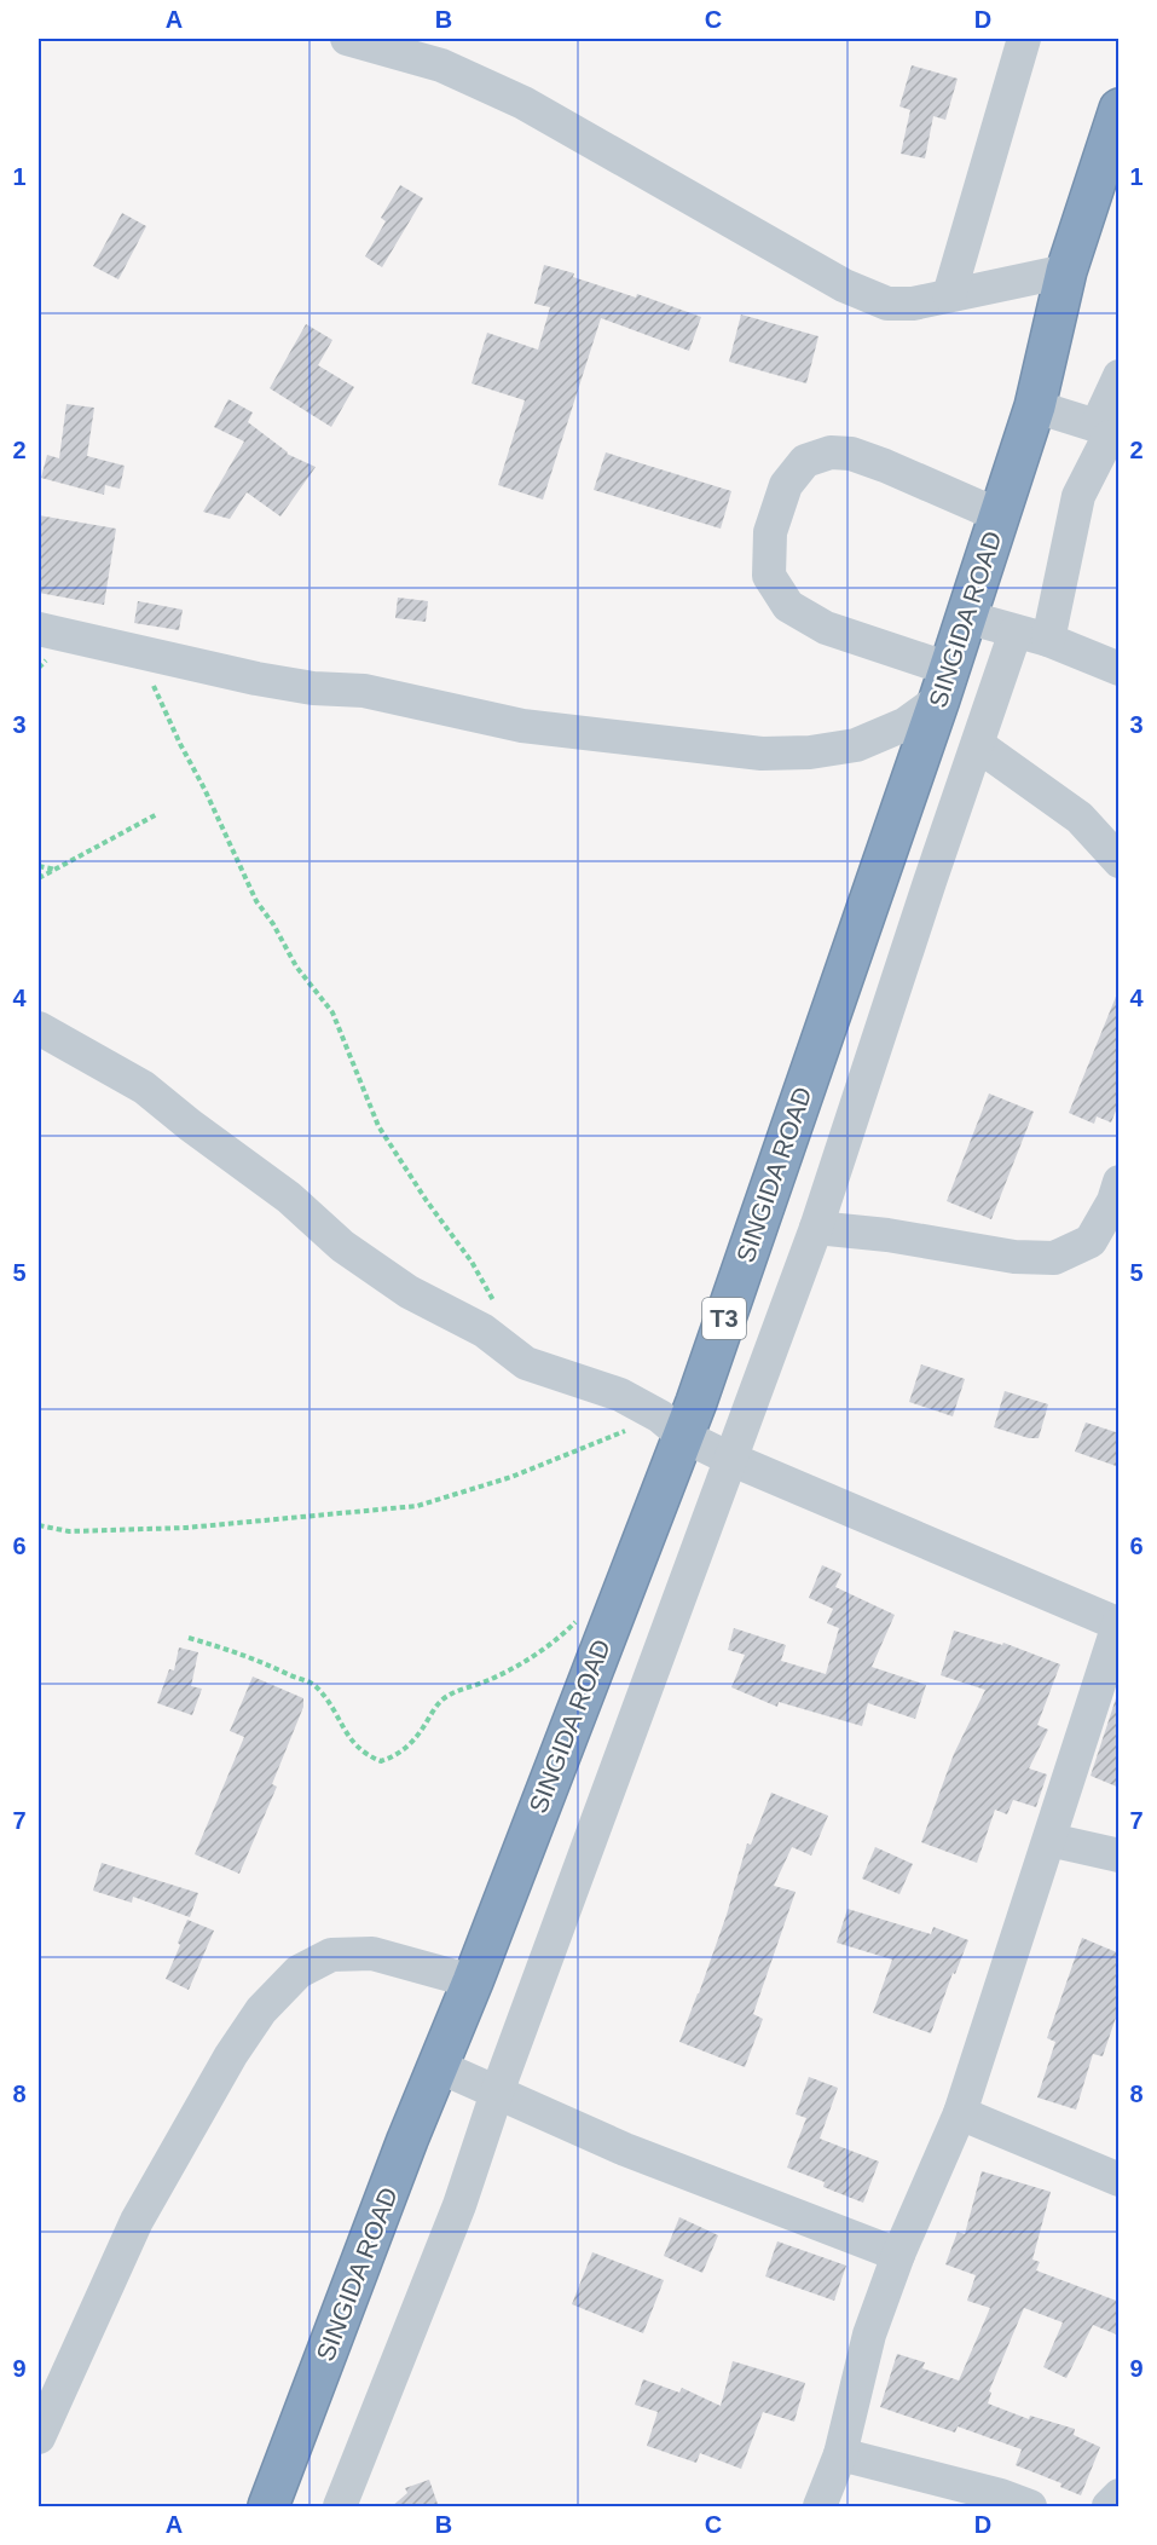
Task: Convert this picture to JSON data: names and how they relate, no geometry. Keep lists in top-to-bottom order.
{
  "streets": {
    "highway": ["SINGIDA ROAD", "T3"]
  },
  "grid": {
    "columns": [
      "A",
      "B",
      "C",
      "D"
    ],
    "rows": [
      "1",
      "2",
      "3",
      "4",
      "5",
      "6",
      "7",
      "8",
      "9"
    ]
  }
}
